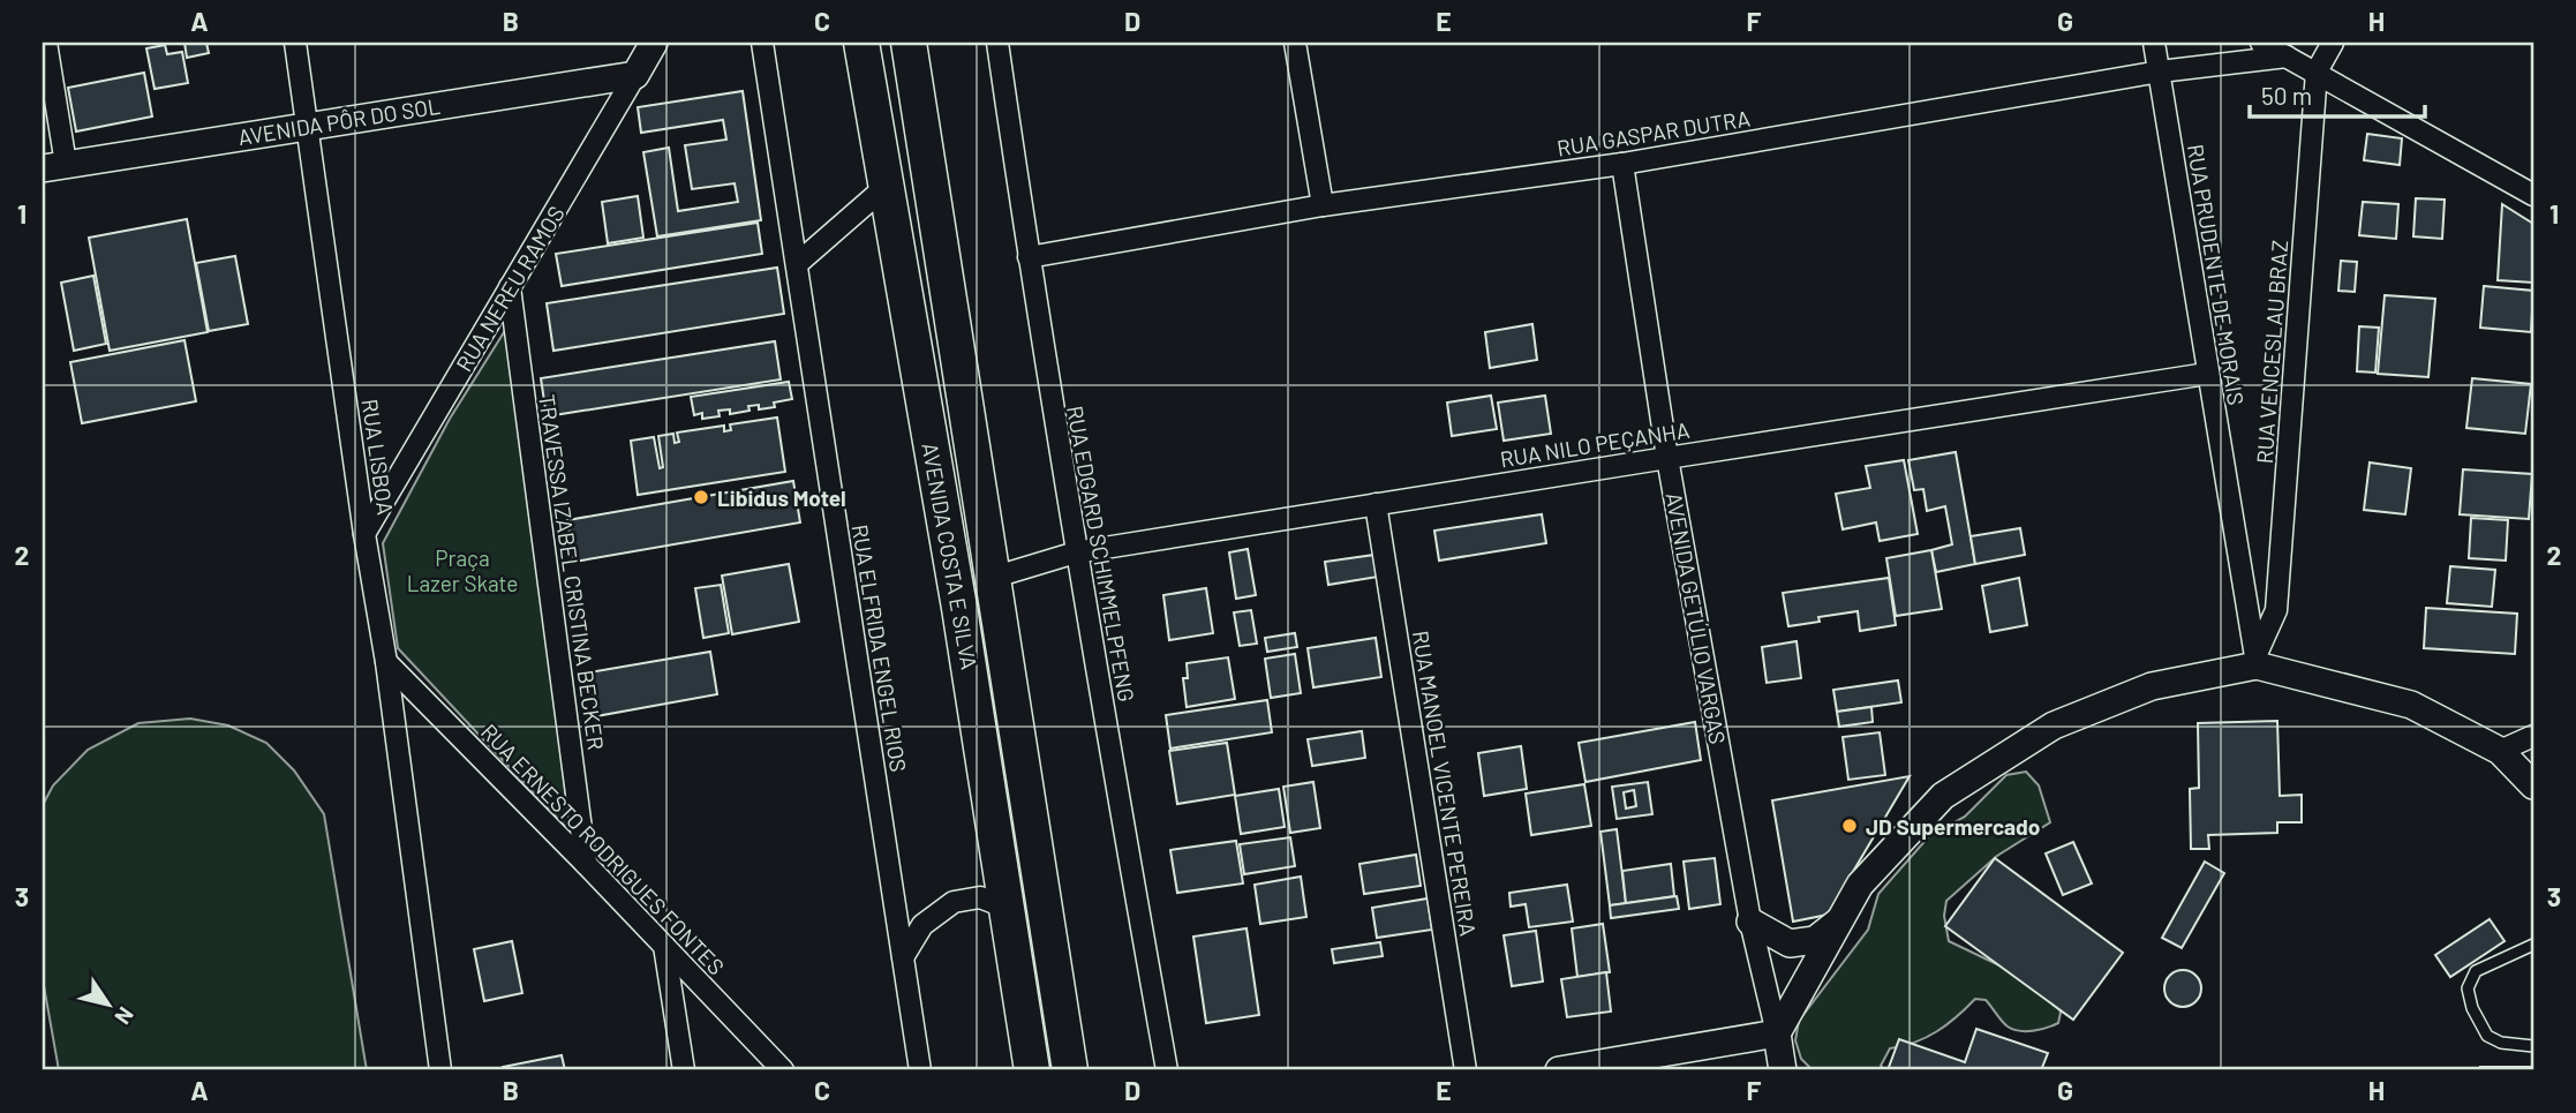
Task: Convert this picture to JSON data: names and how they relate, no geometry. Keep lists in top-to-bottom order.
{
  "streets": {
    "main road": ["AVENIDA COSTA E SILVA"],
    "street": [
      "AVENIDA PÔR DO SOL",
      "RUA GASPAR DUTRA",
      "RUA PRUDENTE DE MORAIS",
      "RUA NEREU RAMOS",
      "RUA VENCESLAU BRAZ",
      "RUA NILO PEÇANHA",
      "RUA LISBOA",
      "RUA EDGARD SCHIMMELPFENG",
      "TRAVESSA IZABEL CRISTINA BECKER",
      "AVENIDA GETÚLIO VARGAS",
      "RUA ELFRIDA ENGEL RIOS",
      "RUA MANOEL VICENTE PEREIRA",
      "RUA ERNESTO RODRIGUES FONTES"
    ]
  },
  "crossings": [
    ["AVENIDA PÔR DO SOL", "RUA NEREU RAMOS"],
    ["AVENIDA PÔR DO SOL", "RUA LISBOA"],
    ["RUA GASPAR DUTRA", "RUA PRUDENTE DE MORAIS"],
    ["RUA GASPAR DUTRA", "RUA EDGARD SCHIMMELPFENG"],
    ["RUA GASPAR DUTRA", "AVENIDA GETÚLIO VARGAS"],
    ["RUA PRUDENTE DE MORAIS", "RUA VENCESLAU BRAZ"],
    ["RUA PRUDENTE DE MORAIS", "RUA NILO PEÇANHA"],
    ["RUA NEREU RAMOS", "RUA LISBOA"],
    ["RUA NEREU RAMOS", "TRAVESSA IZABEL CRISTINA BECKER"],
    ["RUA NILO PEÇANHA", "RUA EDGARD SCHIMMELPFENG"],
    ["RUA NILO PEÇANHA", "AVENIDA COSTA E SILVA"],
    ["RUA NILO PEÇANHA", "AVENIDA GETÚLIO VARGAS"],
    ["RUA NILO PEÇANHA", "RUA MANOEL VICENTE PEREIRA"],
    ["RUA LISBOA", "RUA ERNESTO RODRIGUES FONTES"],
    ["TRAVESSA IZABEL CRISTINA BECKER", "RUA ERNESTO RODRIGUES FONTES"]
  ],
  "parks": ["Praça Lazer Skate"],
  "places": ["Libidus Motel", "JD Supermercado"],
  "scale_bar": "50 m",
  "north": "bottom right",
  "grid": {
    "columns": [
      "A",
      "B",
      "C",
      "D",
      "E",
      "F",
      "G",
      "H"
    ],
    "rows": ["1", "2", "3"]
  }
}
